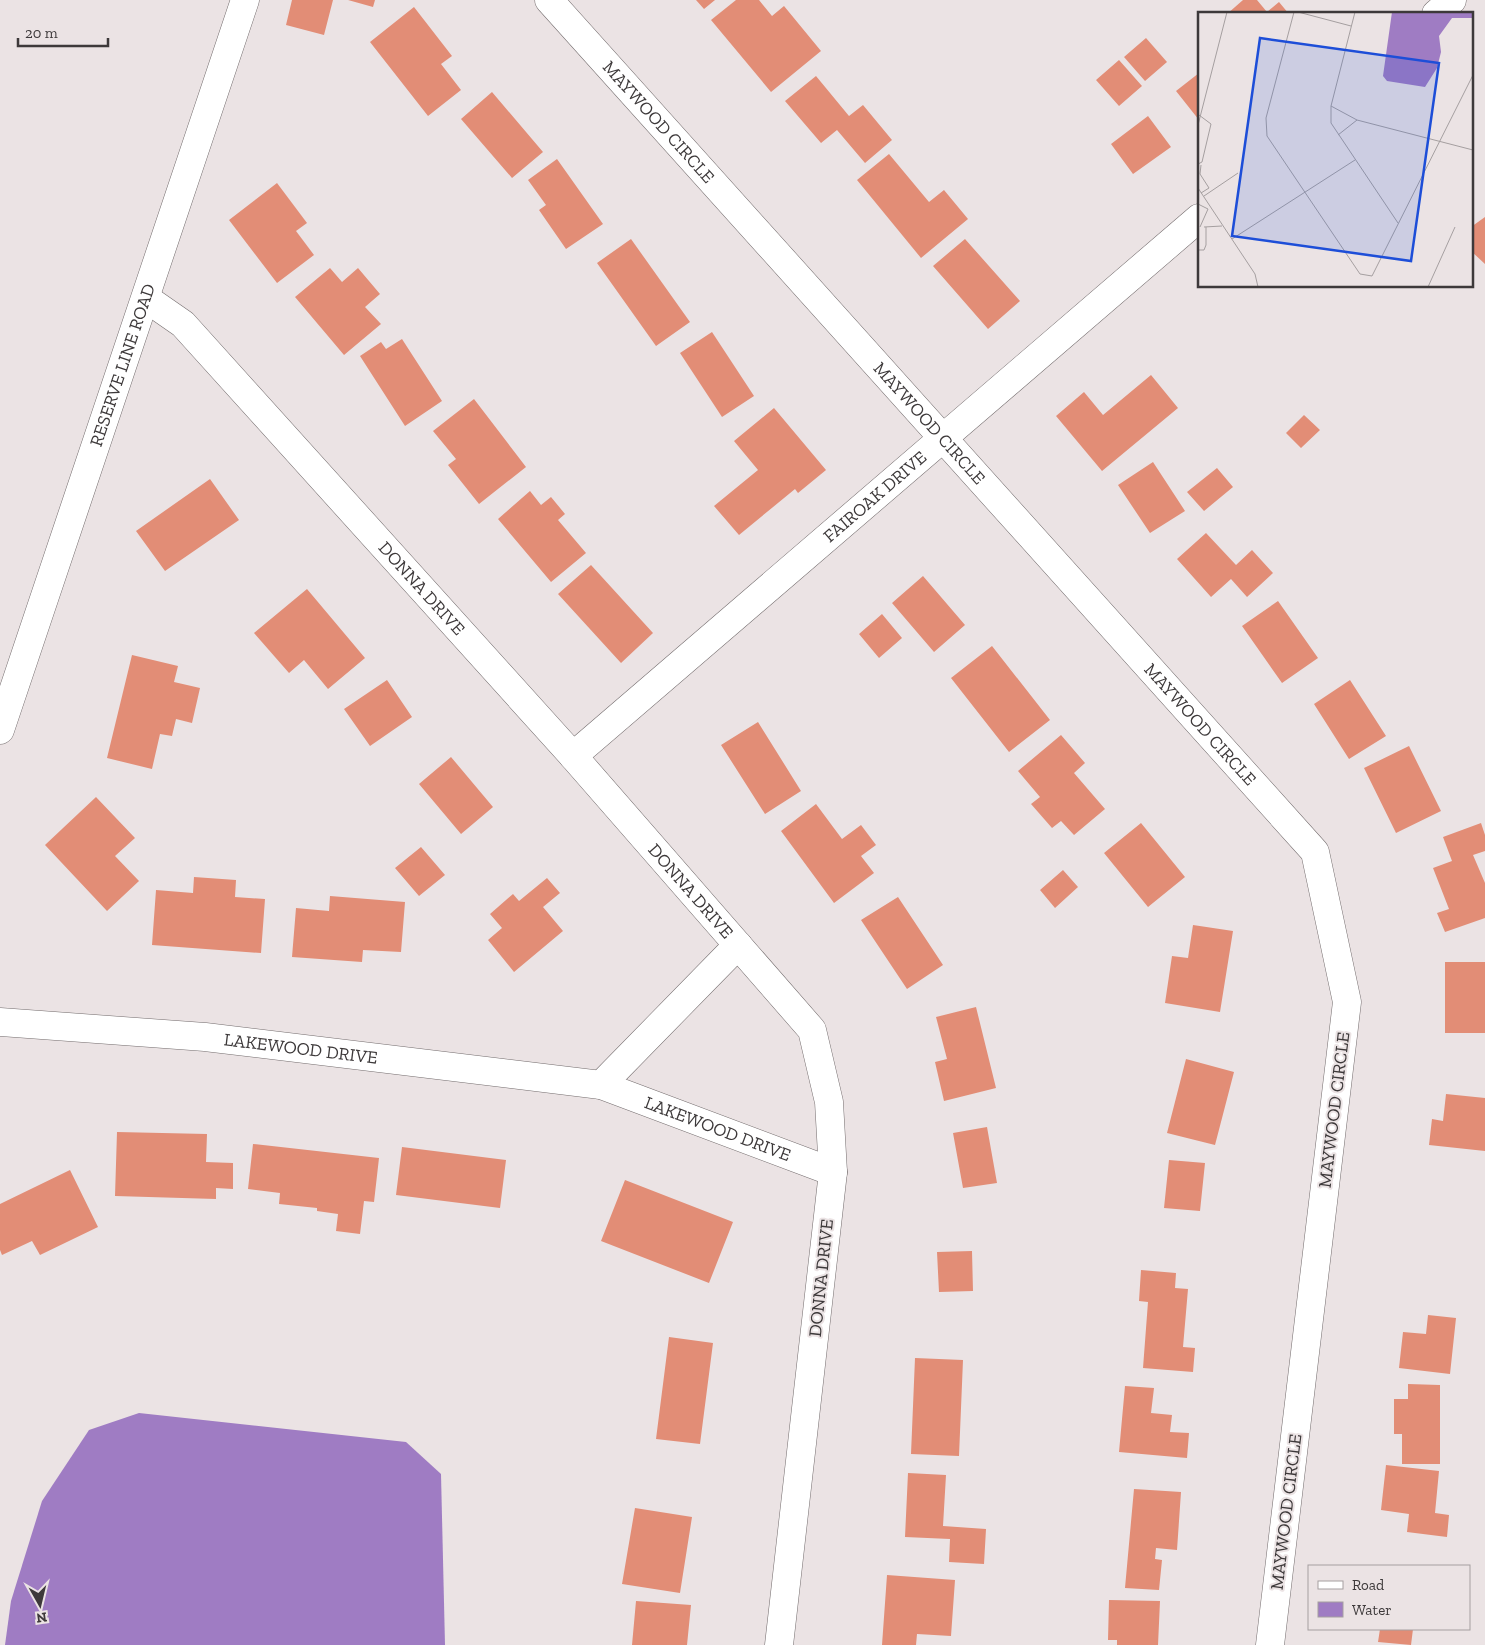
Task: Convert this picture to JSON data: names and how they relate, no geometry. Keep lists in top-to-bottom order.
{
  "streets": {
    "street": [
      "MAYWOOD CIRCLE",
      "RESERVE LINE ROAD",
      "FAIROAK DRIVE",
      "DONNA DRIVE",
      "LAKEWOOD DRIVE"
    ]
  },
  "crossings": [
    ["MAYWOOD CIRCLE", "FAIROAK DRIVE"],
    ["RESERVE LINE ROAD", "DONNA DRIVE"],
    ["FAIROAK DRIVE", "DONNA DRIVE"],
    ["DONNA DRIVE", "LAKEWOOD DRIVE"]
  ],
  "legend": ["Road", "Water"],
  "scale_bar": "20 m",
  "north": "bottom"
}
